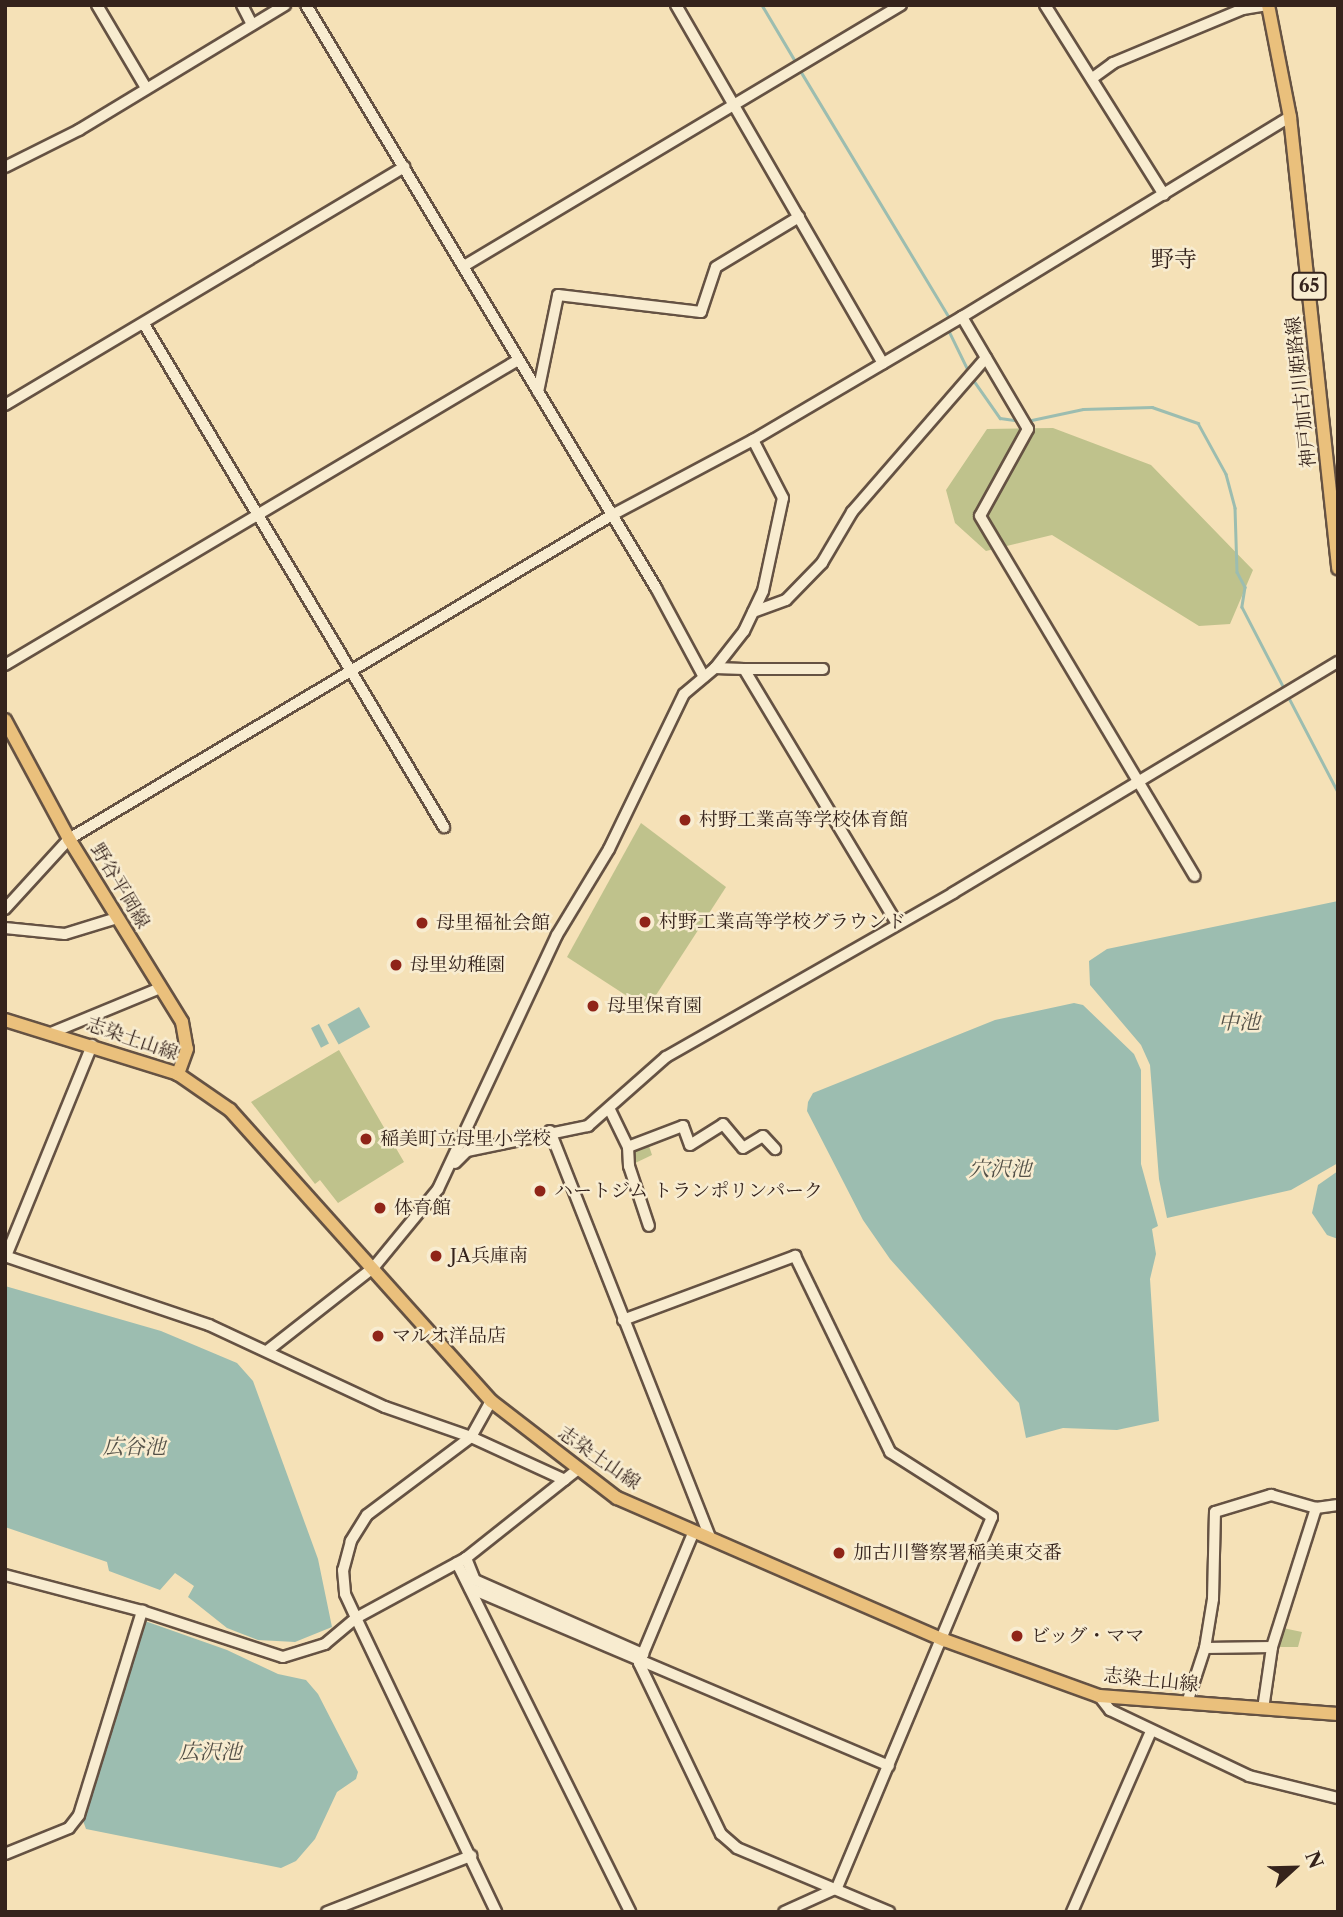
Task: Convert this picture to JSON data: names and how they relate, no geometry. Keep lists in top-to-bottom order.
{
  "streets": {
    "main road": [
      "65",
      "神戸加古川姫路線",
      "野谷平岡線",
      "志染土山線"
    ]
  },
  "crossings": [
    ["野谷平岡線", "志染土山線"]
  ],
  "districts": ["野寺"],
  "water": [
    "中池",
    "穴沢池",
    "広谷池",
    "広沢池"
  ],
  "places": [
    "村野工業高等学校体育館",
    "村野工業高等学校グラウンド",
    "母里福祉会館",
    "母里幼稚園",
    "母里保育園",
    "稲美町立母里小学校",
    "ハートジム トランポリンパーク",
    "体育館",
    "JA兵庫南",
    "マルオ洋品店",
    "加古川警察署稲美東交番",
    "ビッグ・ママ"
  ],
  "north": "right"
}
